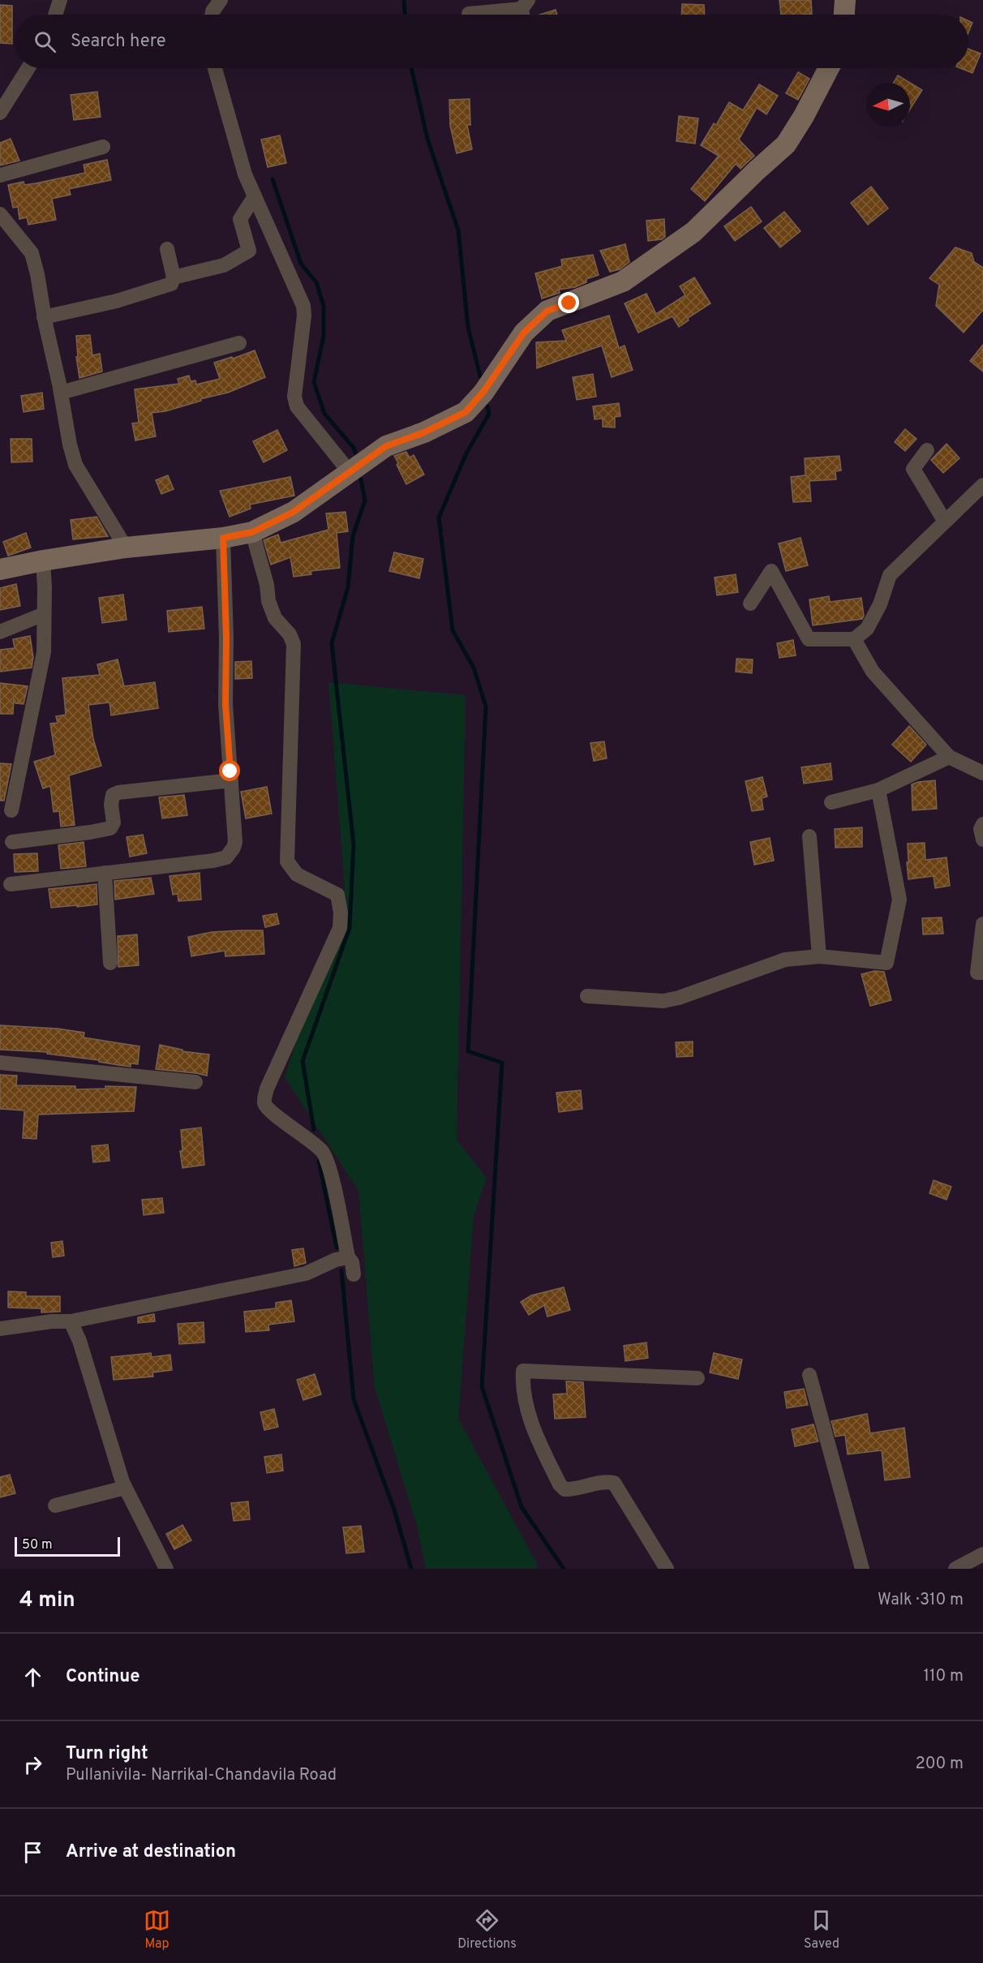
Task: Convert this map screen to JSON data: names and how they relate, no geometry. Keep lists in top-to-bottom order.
{
  "scale_bar": "50 m",
  "north": "left",
  "page": {
    "search": "Search here",
    "scale": "50 m",
    "heading": ["4 min", "Walk · 310 m"],
    "list": [
      ["Continue", "110 m"],
      ["Turn right", "Pullanivila- Narrikal-Chandavila Road", "200 m"],
      "Arrive at destination"
    ],
    "nav": ["Map", "Directions", "Saved"]
  }
}
